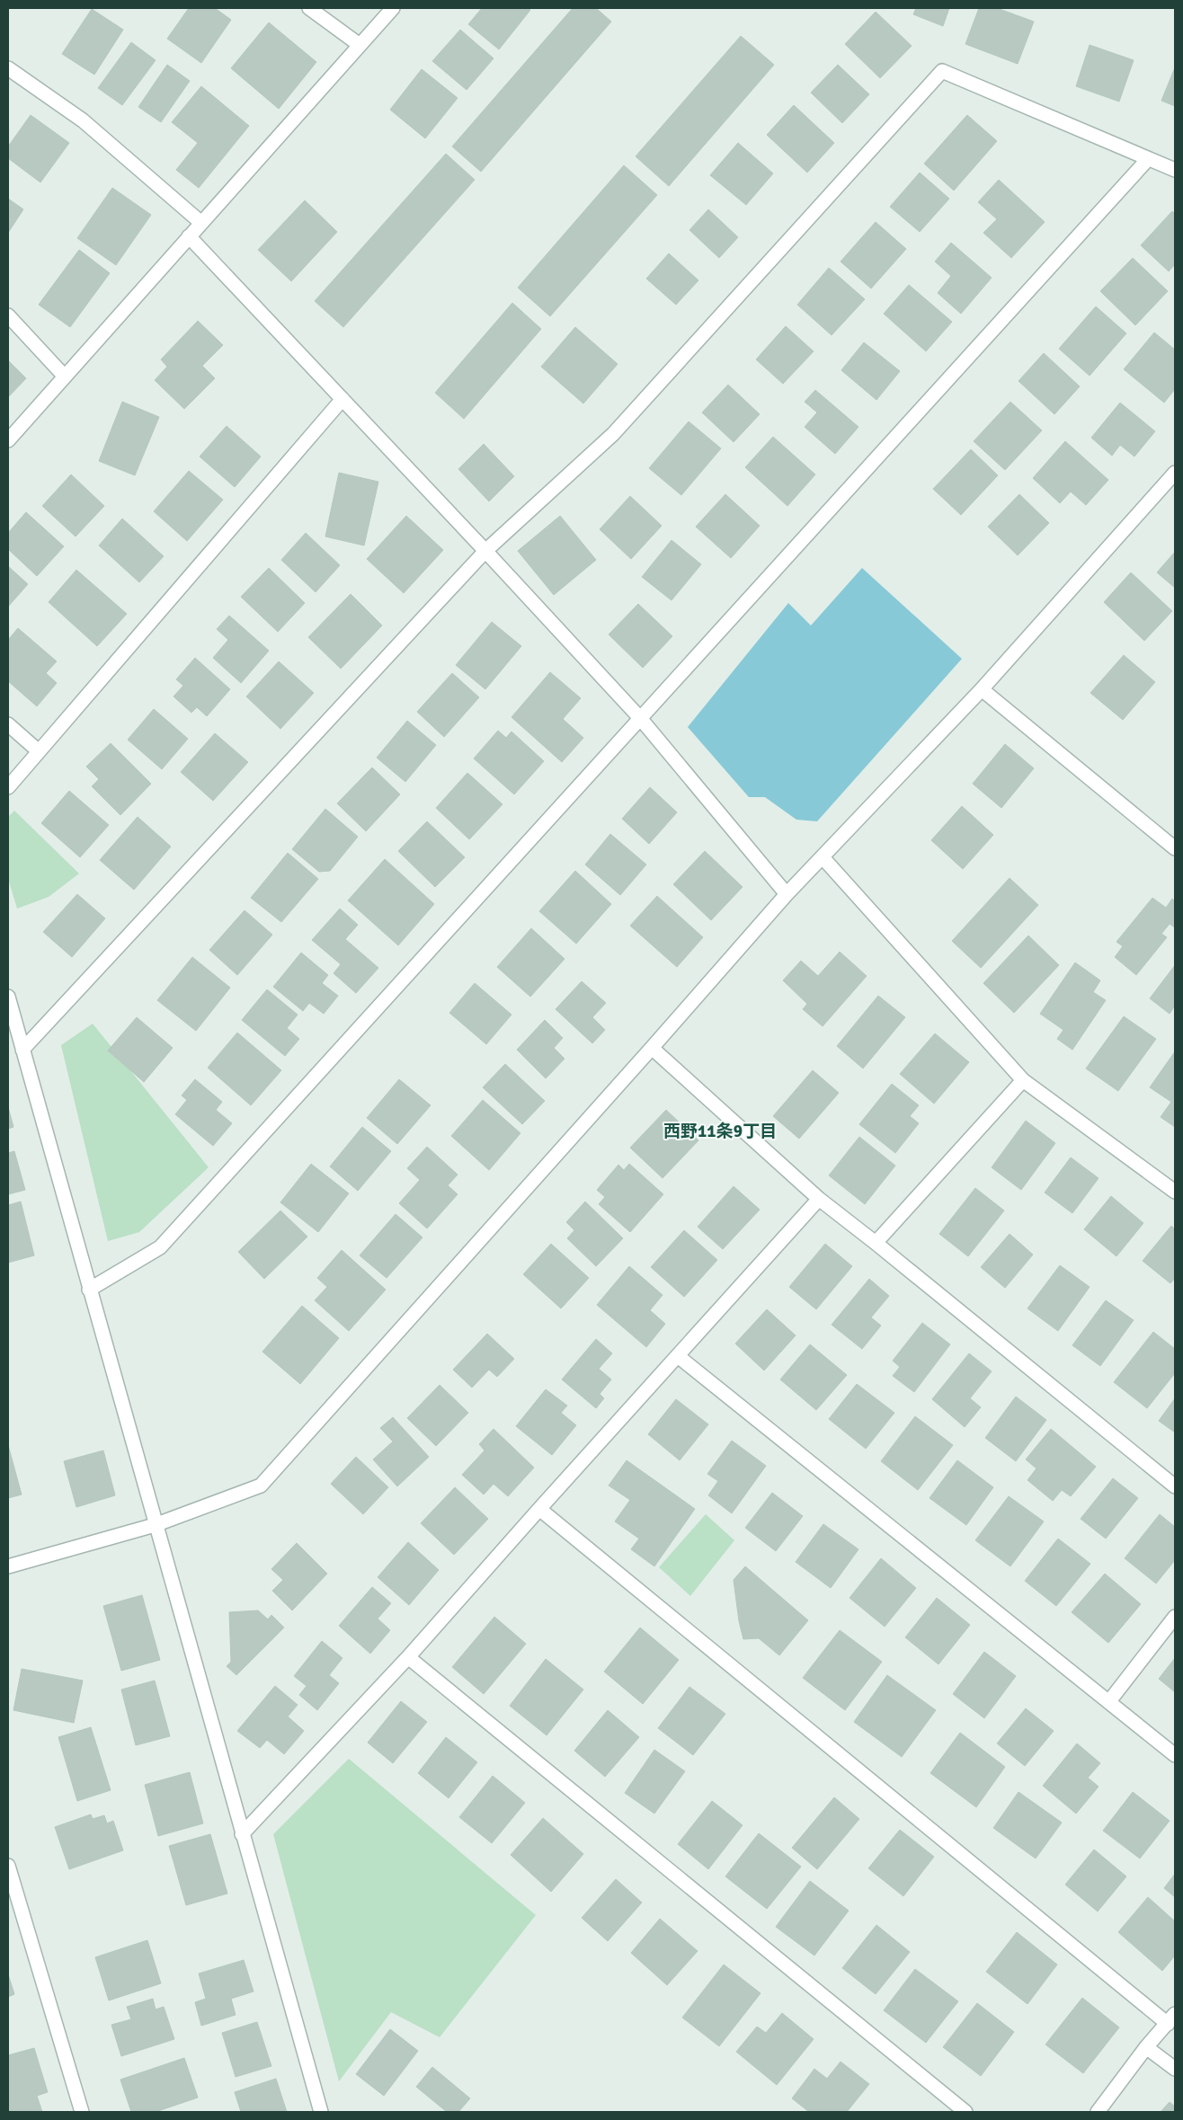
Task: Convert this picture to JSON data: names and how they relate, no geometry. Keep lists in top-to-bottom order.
{
  "districts": ["西野11条9丁目"]
}
